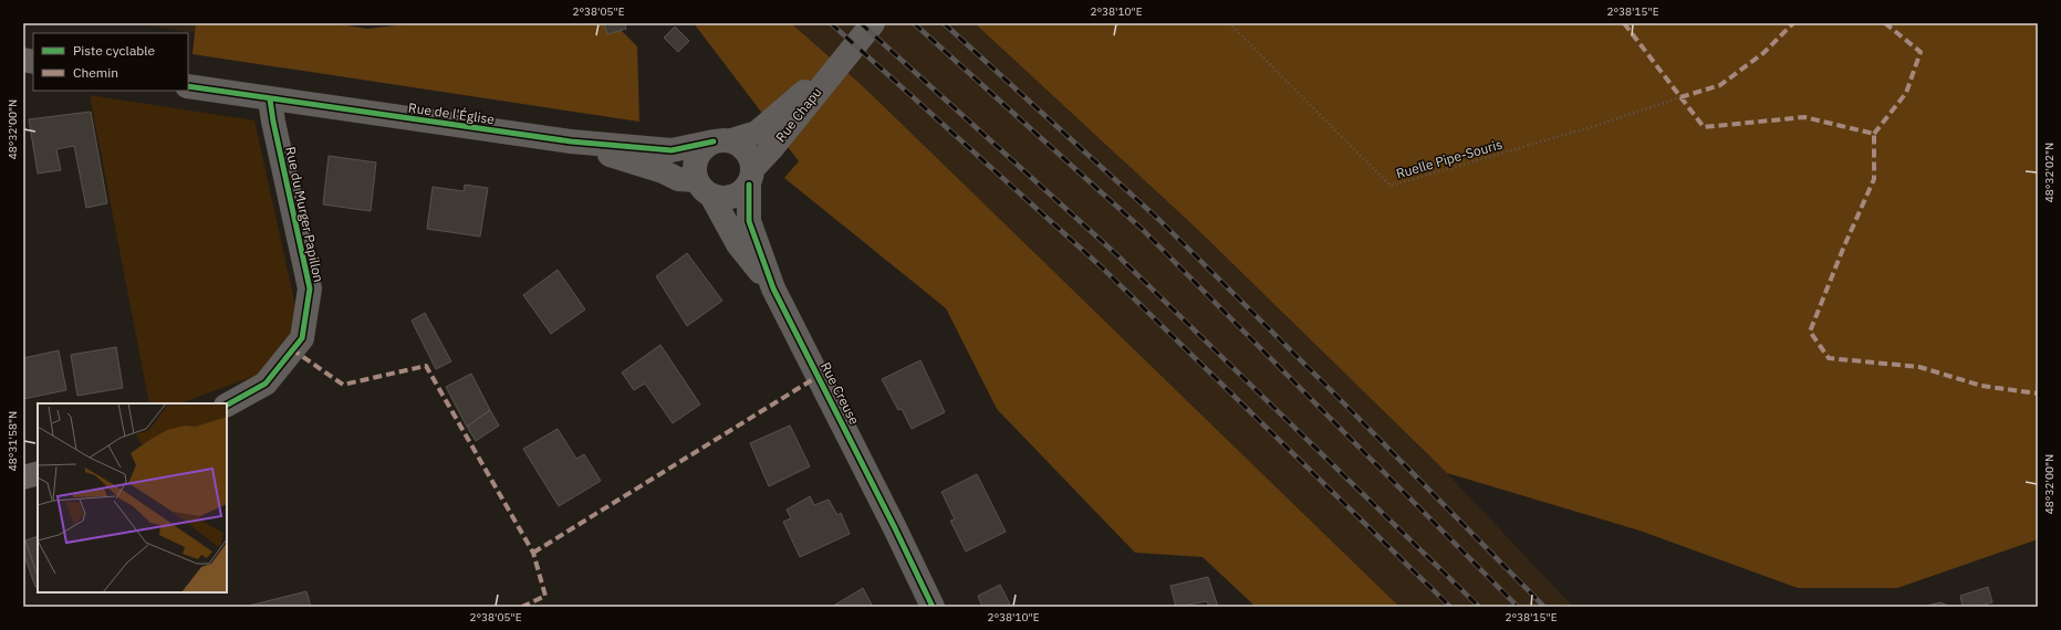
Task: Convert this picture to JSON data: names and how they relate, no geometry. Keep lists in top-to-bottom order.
{
  "streets": {
    "street": [
      "Rue de l'Église",
      "Rue Chapu",
      "Rue du Murger Papillon",
      "Rue Creuse"
    ],
    "path": ["Ruelle Pipe-Souris"]
  },
  "crossings": [
    ["Rue de l'Église", "Rue Chapu"],
    ["Rue de l'Église", "Rue du Murger Papillon"],
    ["Rue de l'Église", "Rue Creuse"],
    ["Rue Chapu", "Rue Creuse"]
  ],
  "legend": ["Piste cyclable", "Chemin"],
  "coordinates": [
    "2°38'05\"E",
    "2°38'10\"E",
    "2°38'15\"E",
    "48°32'00\"N",
    "48°32'02\"N",
    "48°31'58\"N"
  ]
}
